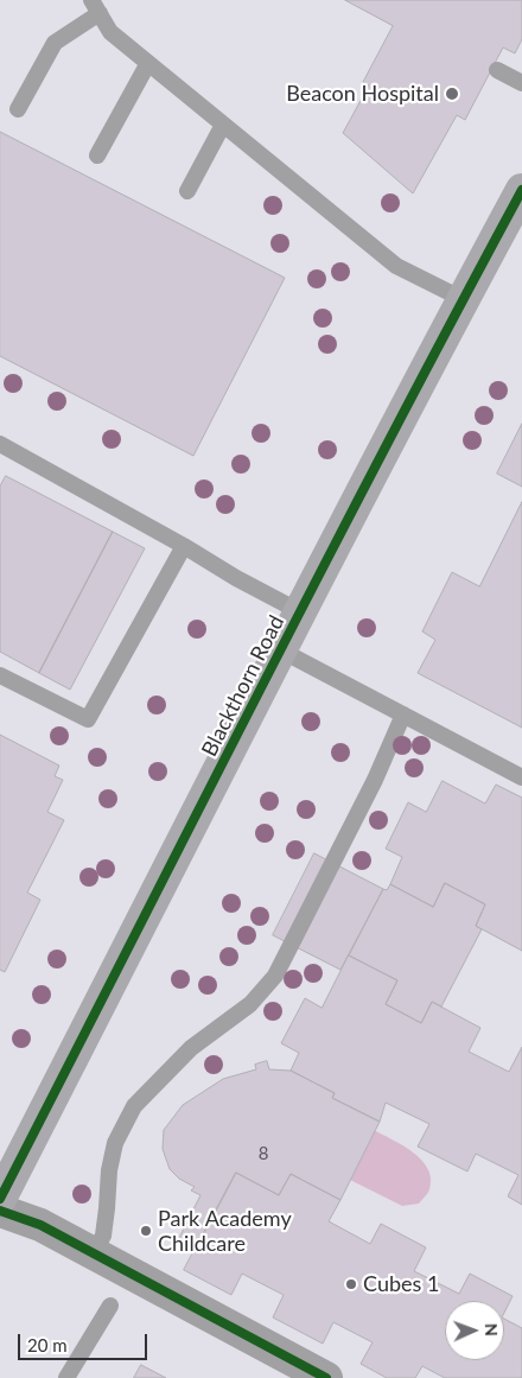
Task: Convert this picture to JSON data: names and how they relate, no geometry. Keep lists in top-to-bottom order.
{
  "streets": {
    "street": ["Blackthorn Road"]
  },
  "places": ["Beacon Hospital", "Park Academy Childcare", "Cubes 1"],
  "house_numbers": ["8"],
  "scale_bar": "20 m",
  "north": "right"
}
